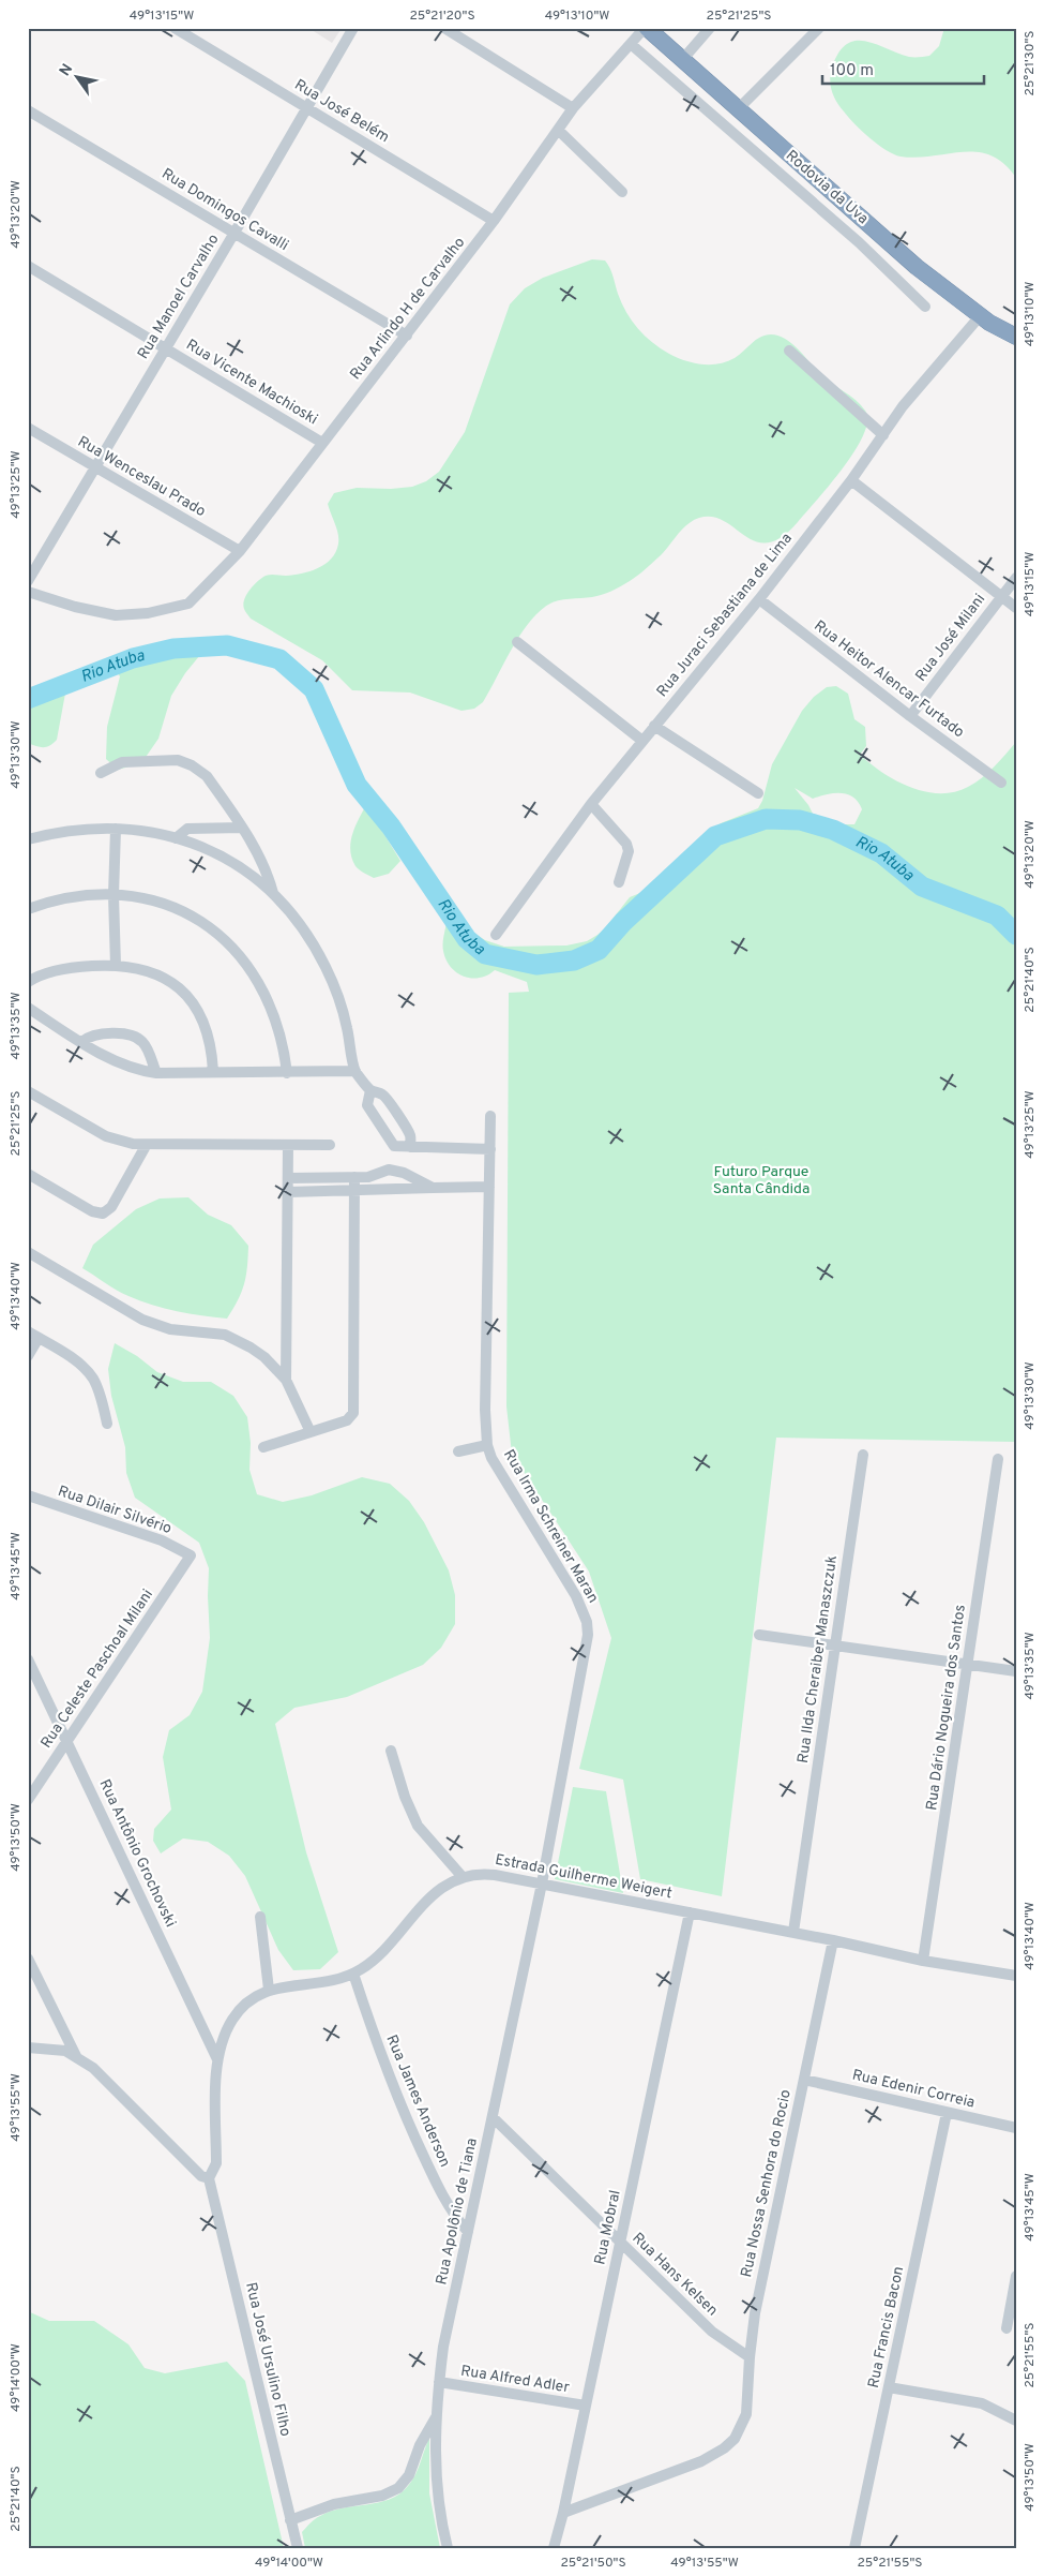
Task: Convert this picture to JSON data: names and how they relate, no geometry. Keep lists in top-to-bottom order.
{
  "streets": {
    "highway": ["Rodovia da Uva"],
    "street": [
      "Rua José Belém",
      "Rua Domingos Cavalli",
      "Rua Manoel Carvalho",
      "Rua Arlindo H de Carvalho",
      "Rua Vicente Machioski",
      "Rua Wenceslau Prado",
      "Rua Juraci Sebastiana de Lima",
      "Rua José Milani",
      "Rua Heitor Alencar Furtado",
      "Rua Dilair Silvério",
      "Rua Irma Schreiner Maran",
      "Rua Ilda Cheraiber Manaszczuk",
      "Rua Celeste Paschoal Milani",
      "Rua Dário Nogueira dos Santos",
      "Rua Antônio Grochovski",
      "Estrada Guilherme Weigert",
      "Rua Edenir Correia",
      "Rua James Anderson",
      "Rua Nossa Senhora do Rocio",
      "Rua Apolônio de Tiana",
      "Rua Mobral",
      "Rua Hans Kelsen",
      "Rua Francis Bacon",
      "Rua José Ursulino Filho",
      "Rua Alfred Adler"
    ]
  },
  "crossings": [
    ["Rua José Belém", "Rua Manoel Carvalho"],
    ["Rua José Belém", "Rua Arlindo H de Carvalho"],
    ["Rodovia da Uva", "Rua Arlindo H de Carvalho"],
    ["Rodovia da Uva", "Rua Juraci Sebastiana de Lima"],
    ["Rua Domingos Cavalli", "Rua Manoel Carvalho"],
    ["Rua Domingos Cavalli", "Rua Arlindo H de Carvalho"],
    ["Rua Manoel Carvalho", "Rua Vicente Machioski"],
    ["Rua Manoel Carvalho", "Rua Wenceslau Prado"],
    ["Rua Arlindo H de Carvalho", "Rua Vicente Machioski"],
    ["Rua Arlindo H de Carvalho", "Rua Wenceslau Prado"],
    ["Rua Juraci Sebastiana de Lima", "Rua Heitor Alencar Furtado"],
    ["Rua José Milani", "Rua Heitor Alencar Furtado"],
    ["Rua Dilair Silvério", "Rua Celeste Paschoal Milani"],
    ["Rua Irma Schreiner Maran", "Estrada Guilherme Weigert"],
    ["Rua Irma Schreiner Maran", "Rua Apolônio de Tiana"],
    ["Rua Ilda Cheraiber Manaszczuk", "Estrada Guilherme Weigert"],
    ["Rua Celeste Paschoal Milani", "Rua Antônio Grochovski"],
    ["Rua Dário Nogueira dos Santos", "Estrada Guilherme Weigert"],
    ["Rua Antônio Grochovski", "Estrada Guilherme Weigert"],
    ["Estrada Guilherme Weigert", "Rua James Anderson"],
    ["Estrada Guilherme Weigert", "Rua Nossa Senhora do Rocio"],
    ["Estrada Guilherme Weigert", "Rua Apolônio de Tiana"],
    ["Estrada Guilherme Weigert", "Rua Mobral"],
    ["Estrada Guilherme Weigert", "Rua José Ursulino Filho"],
    ["Rua Edenir Correia", "Rua Nossa Senhora do Rocio"],
    ["Rua Edenir Correia", "Rua Francis Bacon"],
    ["Rua James Anderson", "Rua Apolônio de Tiana"],
    ["Rua Nossa Senhora do Rocio", "Rua Mobral"],
    ["Rua Nossa Senhora do Rocio", "Rua Hans Kelsen"],
    ["Rua Apolônio de Tiana", "Rua Hans Kelsen"],
    ["Rua Apolônio de Tiana", "Rua Alfred Adler"],
    ["Rua Mobral", "Rua Hans Kelsen"],
    ["Rua Mobral", "Rua Alfred Adler"]
  ],
  "water": ["Rio Atuba"],
  "parks": ["Futuro Parque Santa Cândida"],
  "scale_bar": "100 m",
  "north": "top left",
  "coordinates": [
    "49°13'15\"W",
    "25°21'20\"S",
    "49°13'10\"W",
    "25°21'25\"S",
    "25°21'30\"S",
    "49°13'20\"W",
    "49°13'25\"W",
    "49°13'30\"W",
    "25°21'40\"S",
    "49°13'35\"W",
    "49°13'40\"W",
    "49°13'45\"W",
    "49°13'50\"W",
    "49°13'55\"W",
    "25°21'55\"S",
    "49°14'00\"W",
    "25°21'50\"S"
  ]
}
